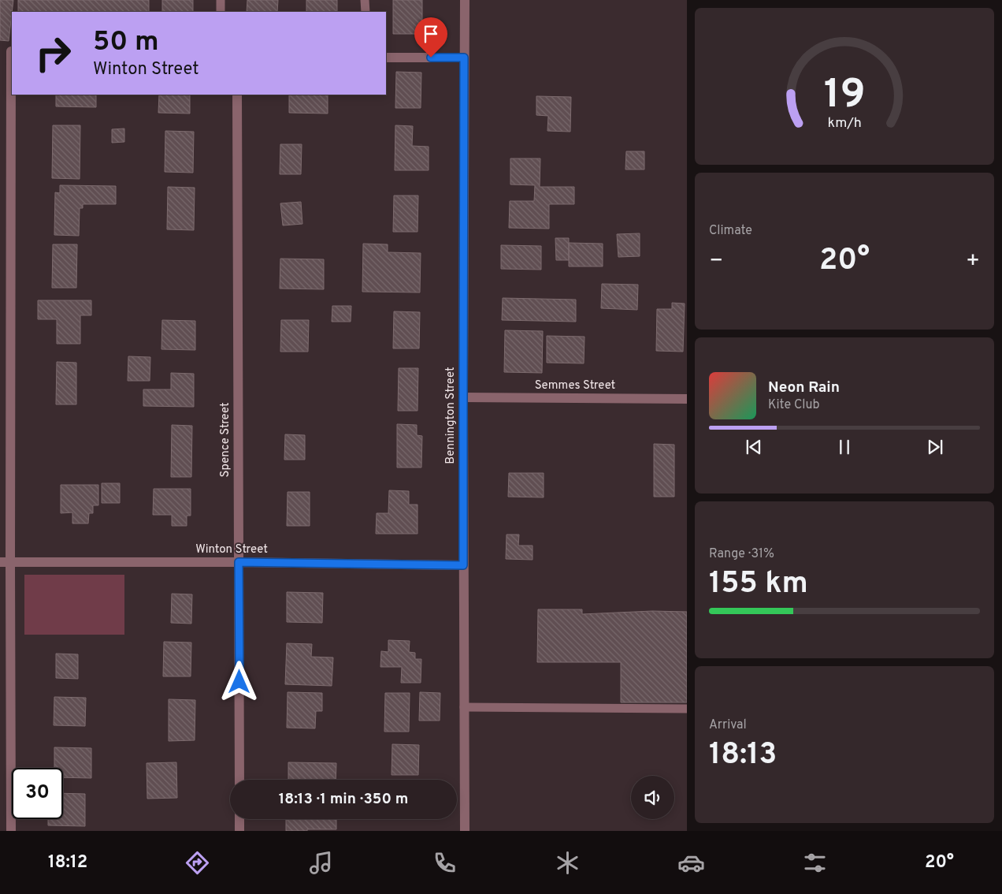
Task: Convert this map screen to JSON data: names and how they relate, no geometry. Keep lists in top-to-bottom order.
{
  "streets": {
    "street": [
      "Semmes Street",
      "Bennington Street",
      "Spence Street",
      "Winton Street"
    ]
  },
  "crossings": [
    ["Semmes Street", "Bennington Street"],
    ["Bennington Street", "Winton Street"],
    ["Spence Street", "Winton Street"]
  ],
  "page": {
    "turn": ["50 m", "Winton Street"],
    "tile": [
      "Climate",
      ["Range · 31%", "155 km"],
      ["Arrival", "18:13"]
    ],
    "heat": ["−", "20°", "+"],
    "song": ["Neon Rain", "Kite Club"],
    "limit": "30",
    "trip": "18:13 · 1 min · 350 m",
    "tabs": ["18:12", "20°"],
    "gauge": ["19", "km/h"]
  }
}
